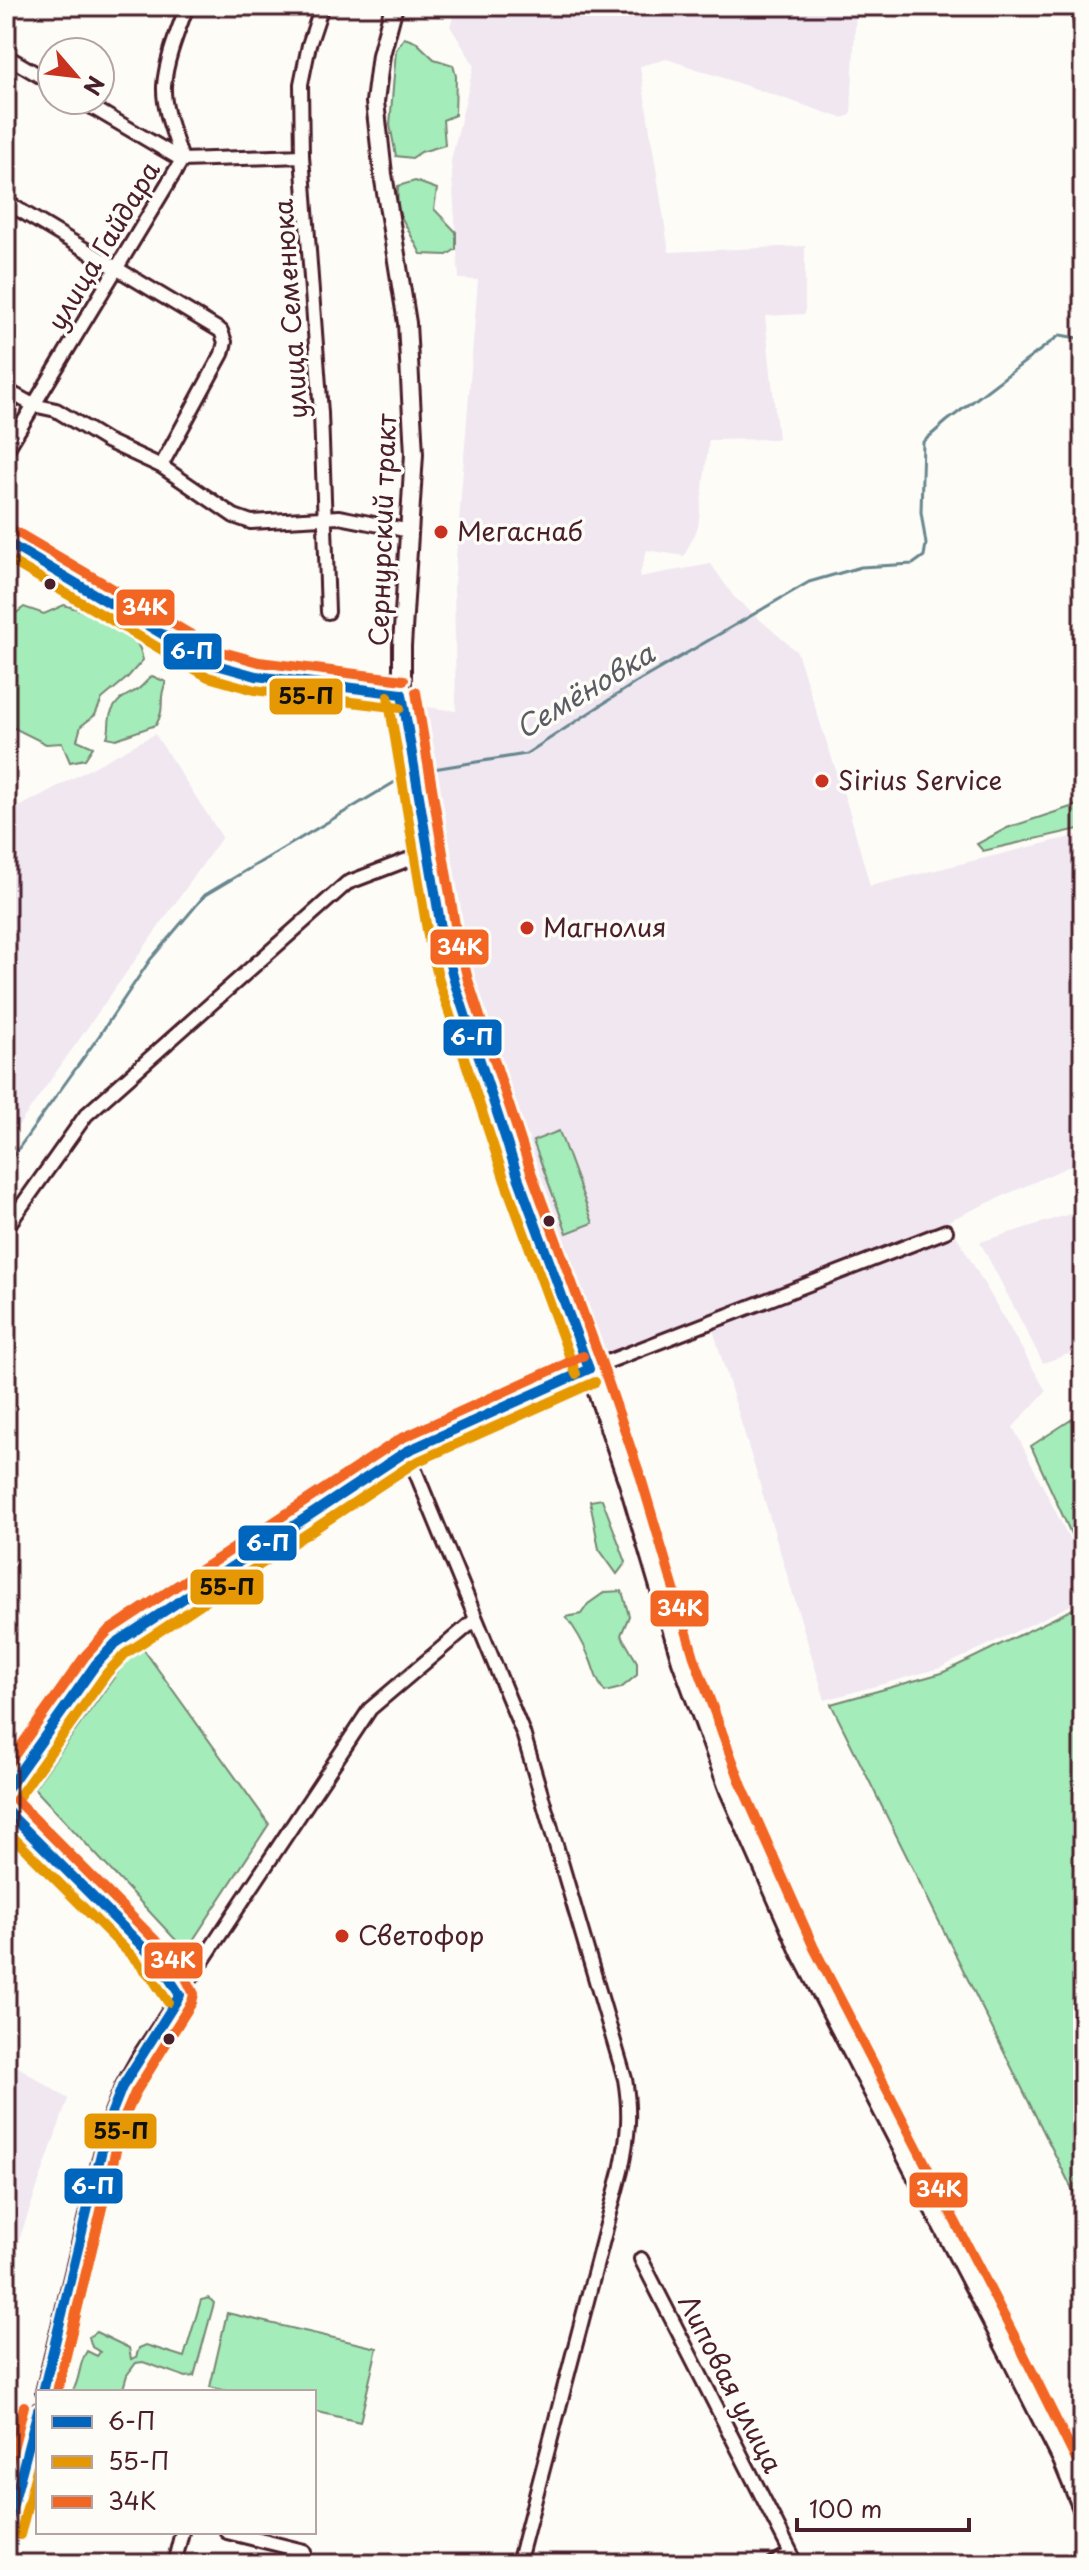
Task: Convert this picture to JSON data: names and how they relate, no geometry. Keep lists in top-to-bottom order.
{
  "streets": {
    "main road": ["Сернурский тракт"],
    "street": ["улица Гайдара", "улица Семенюка", "Липовая улица"]
  },
  "water": ["Семёновка"],
  "places": [
    "Мегаснаб",
    "Sirius Service",
    "Магнолия",
    "Светофор"
  ],
  "lines": ["transit line 34К", "transit line 6-П", "transit line 55-П"],
  "legend": ["6-П", "55-П", "34К"],
  "scale_bar": "100 m",
  "north": "bottom right"
}
